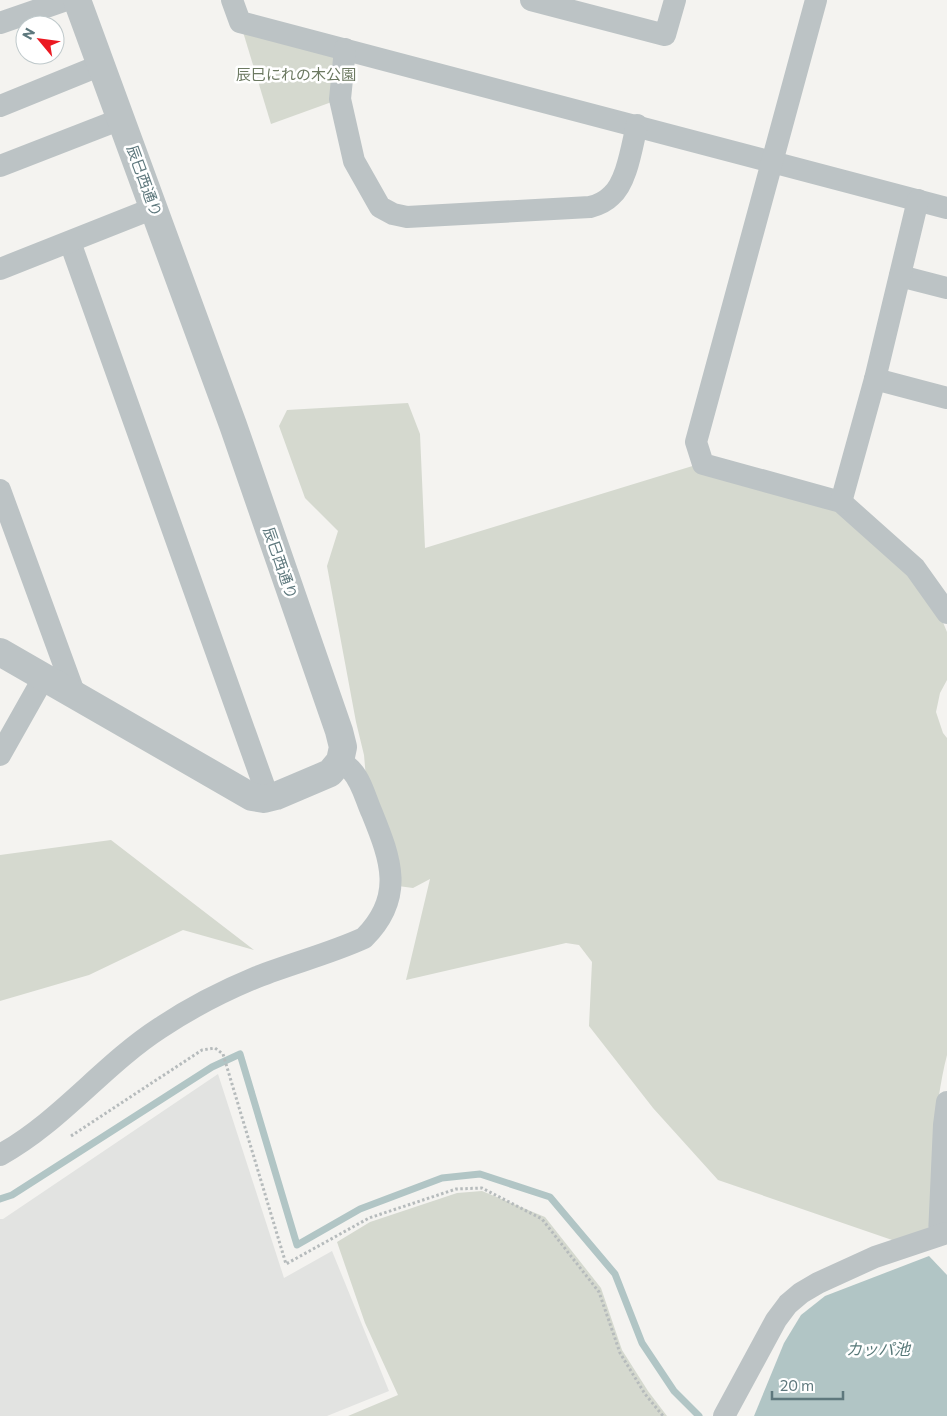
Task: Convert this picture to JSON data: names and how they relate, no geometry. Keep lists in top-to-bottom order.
{
  "streets": {
    "street": ["辰巳西通り"]
  },
  "water": ["カッパ池"],
  "parks": ["辰巳にれの木公園"],
  "scale_bar": "20 m",
  "north": "top left"
}
